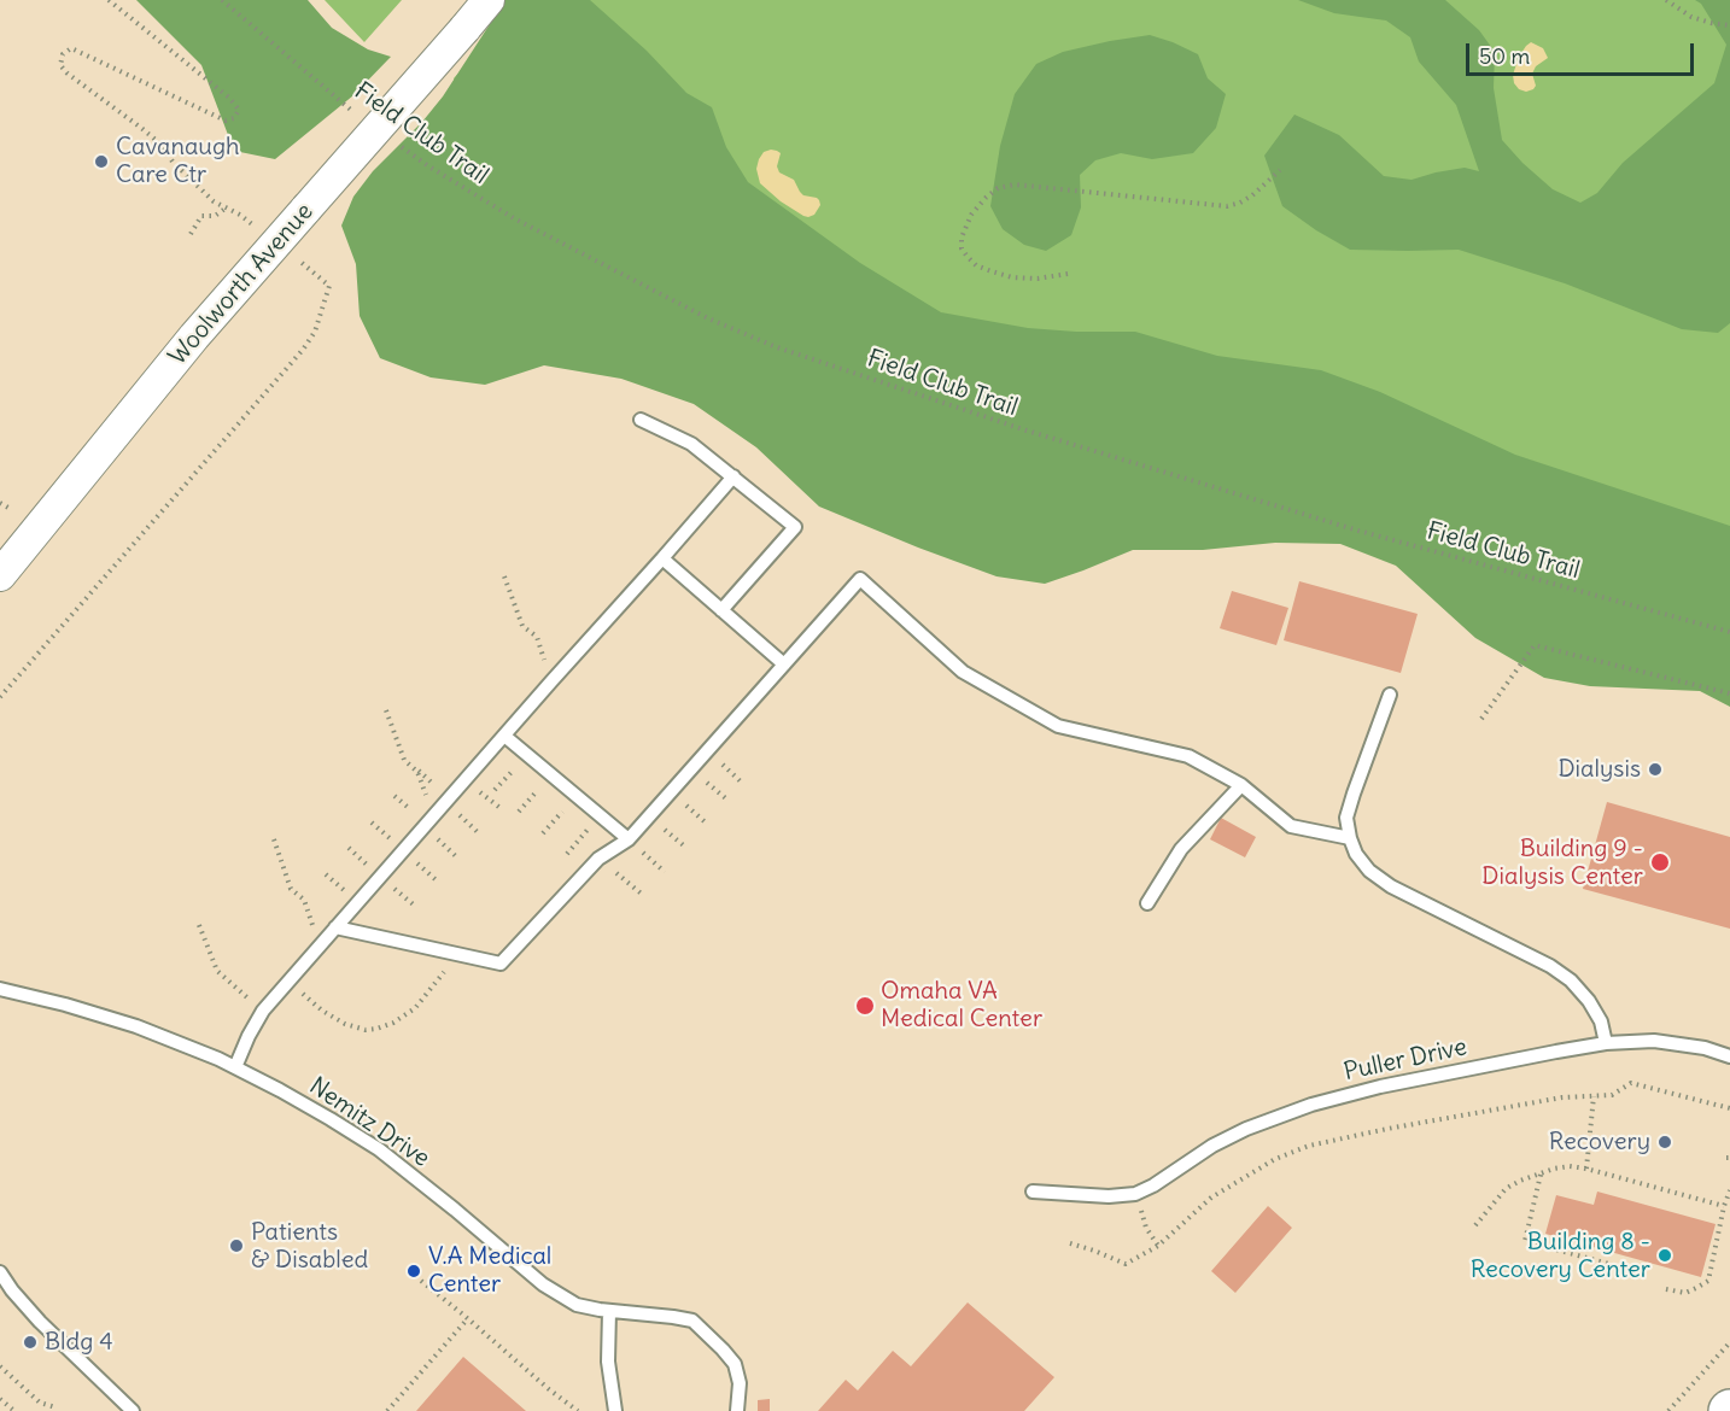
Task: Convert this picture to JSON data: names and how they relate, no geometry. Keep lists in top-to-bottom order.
{
  "streets": {
    "street": ["Woolworth Avenue"],
    "lane": ["Puller Drive", "Nemitz Drive"],
    "path": ["Field Club Trail"]
  },
  "places": [
    "Cavanaugh Care Ctr",
    "Dialysis",
    "Building 9 - Dialysis Center",
    "Omaha VA Medical Center",
    "Recovery",
    "Patients & Disabled",
    "Building 8 - Recovery Center",
    "V.A Medical Center",
    "Bldg 4"
  ],
  "scale_bar": "50 m"
}
